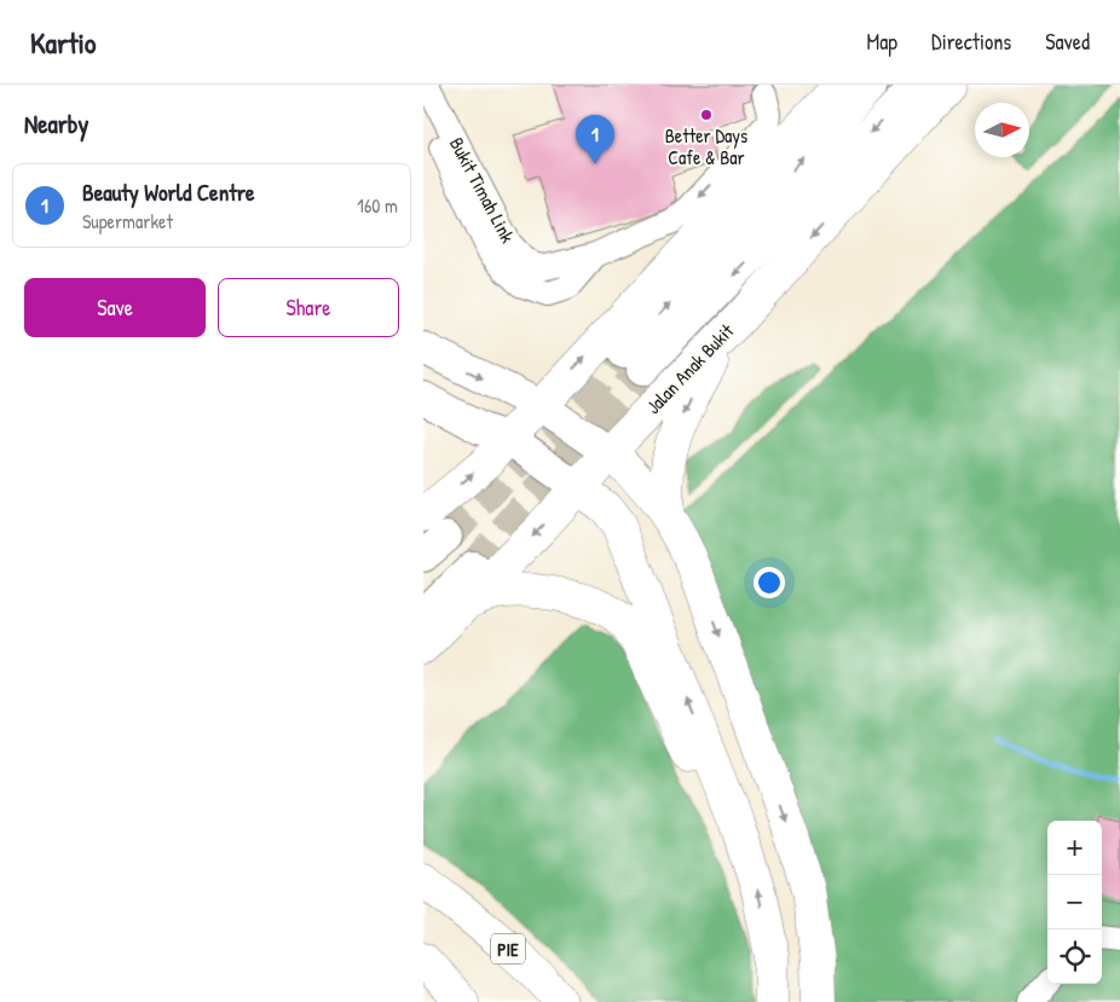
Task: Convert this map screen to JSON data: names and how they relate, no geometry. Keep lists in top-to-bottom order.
{
  "streets": {
    "highway": ["Jalan Anak Bukit", "PIE"],
    "street": ["Bukit Timah Link"]
  },
  "places": ["Better Days Cafe & Bar"],
  "north": "right",
  "page": {
    "header": "Kartio",
    "nav": ["Map", "Directions", "Saved"],
    "heading": "Nearby",
    "pins": "1",
    "list": [
      {
        "mark": "1",
        "name": "Beauty World Centre",
        "note": "Supermarket",
        "value": "160 m"
      }
    ],
    "buttons": ["Save", "Share"],
    "map_buttons": ["+", "−"]
  }
}
